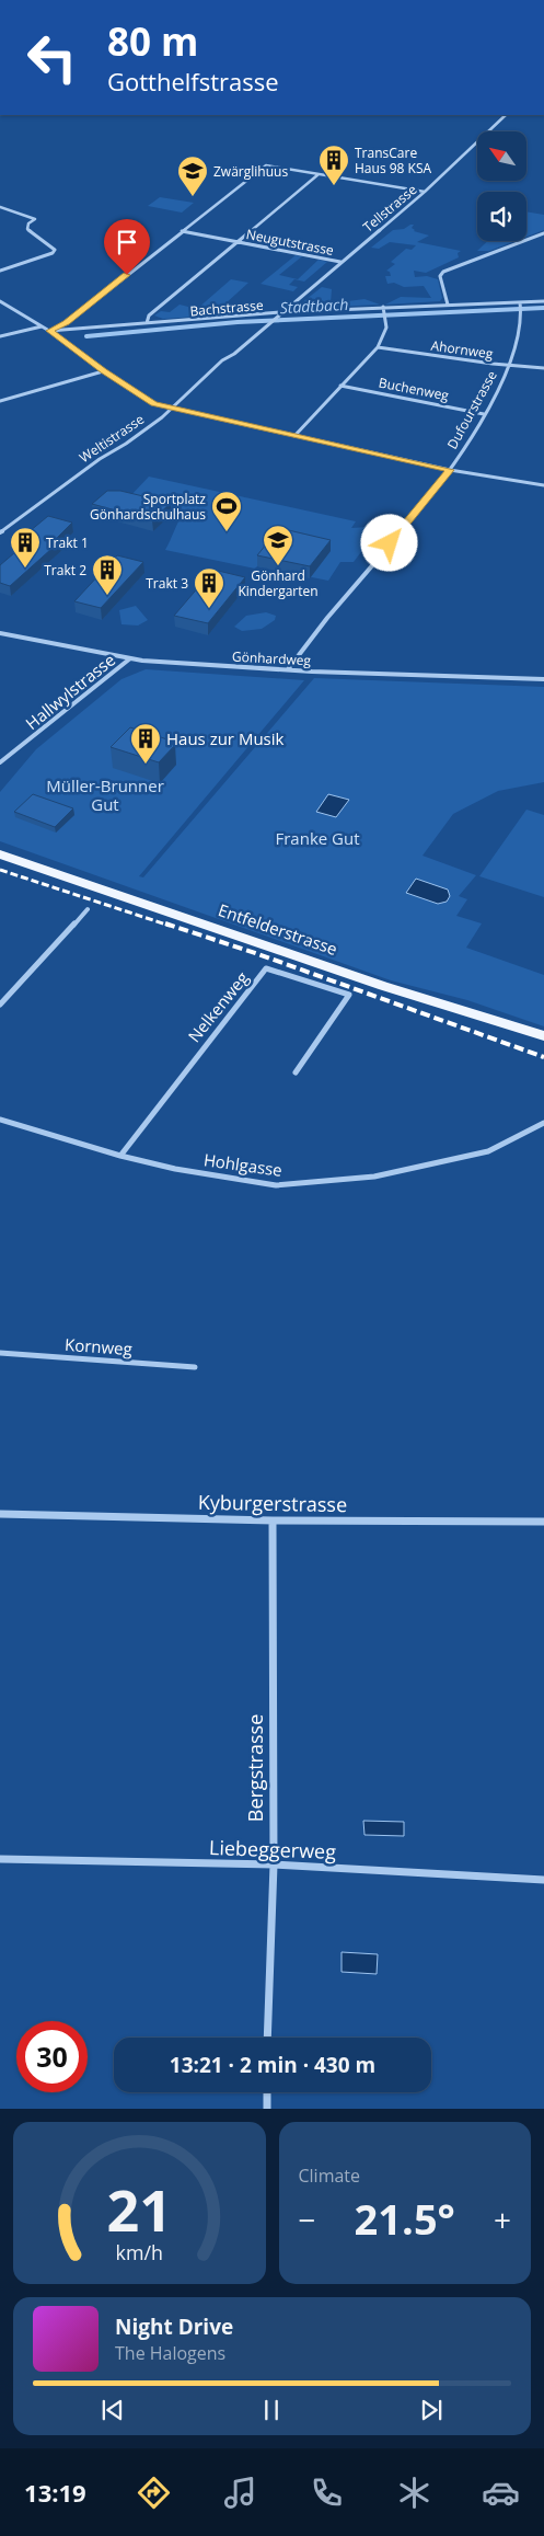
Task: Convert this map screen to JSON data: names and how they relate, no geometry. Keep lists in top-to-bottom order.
{
  "streets": {
    "main road": ["Entfelderstrasse"],
    "street": [
      "Tellstrasse",
      "Neugutstrasse",
      "Bachstrasse",
      "Ahornweg",
      "Buchenweg",
      "Dufourstrasse",
      "Weltistrasse",
      "Gönhardweg",
      "Hallwylstrasse",
      "Nelkenweg",
      "Hohlgasse",
      "Kornweg",
      "Kyburgerstrasse",
      "Bergstrasse",
      "Liebeggerweg"
    ]
  },
  "crossings": [
    ["Tellstrasse", "Neugutstrasse"],
    ["Tellstrasse", "Bachstrasse"],
    ["Tellstrasse", "Weltistrasse"],
    ["Neugutstrasse", "Bachstrasse"],
    ["Bachstrasse", "Buchenweg"],
    ["Bachstrasse", "Dufourstrasse"],
    ["Bachstrasse", "Weltistrasse"],
    ["Ahornweg", "Buchenweg"],
    ["Ahornweg", "Dufourstrasse"],
    ["Buchenweg", "Dufourstrasse"],
    ["Dufourstrasse", "Gönhardweg"],
    ["Gönhardweg", "Hallwylstrasse"],
    ["Nelkenweg", "Hohlgasse"],
    ["Kyburgerstrasse", "Bergstrasse"],
    ["Bergstrasse", "Liebeggerweg"]
  ],
  "water": ["Stadtbach"],
  "parks": ["Müller-Brunner Gut", "Franke Gut"],
  "places": {
    "building": [
      "TransCare Haus 98 KSA",
      "Trakt 1",
      "Trakt 2",
      "Trakt 3",
      "Haus zur Musik"
    ],
    "school or university": ["Zwärglihuus", "Gönhard Kindergarten"],
    "sports": ["Sportplatz Gönhardschulhaus"]
  },
  "north": "top left",
  "page": {
    "turn": ["80 m", "Gotthelfstrasse"],
    "limit": "30",
    "trip": "13:21 · 2 min · 430 m",
    "tile": "Climate",
    "heat": ["−", "21.5°", "+"],
    "song": ["Night Drive", "The Halogens"],
    "tabs": "13:19",
    "gauge": ["21", "km/h"]
  }
}
